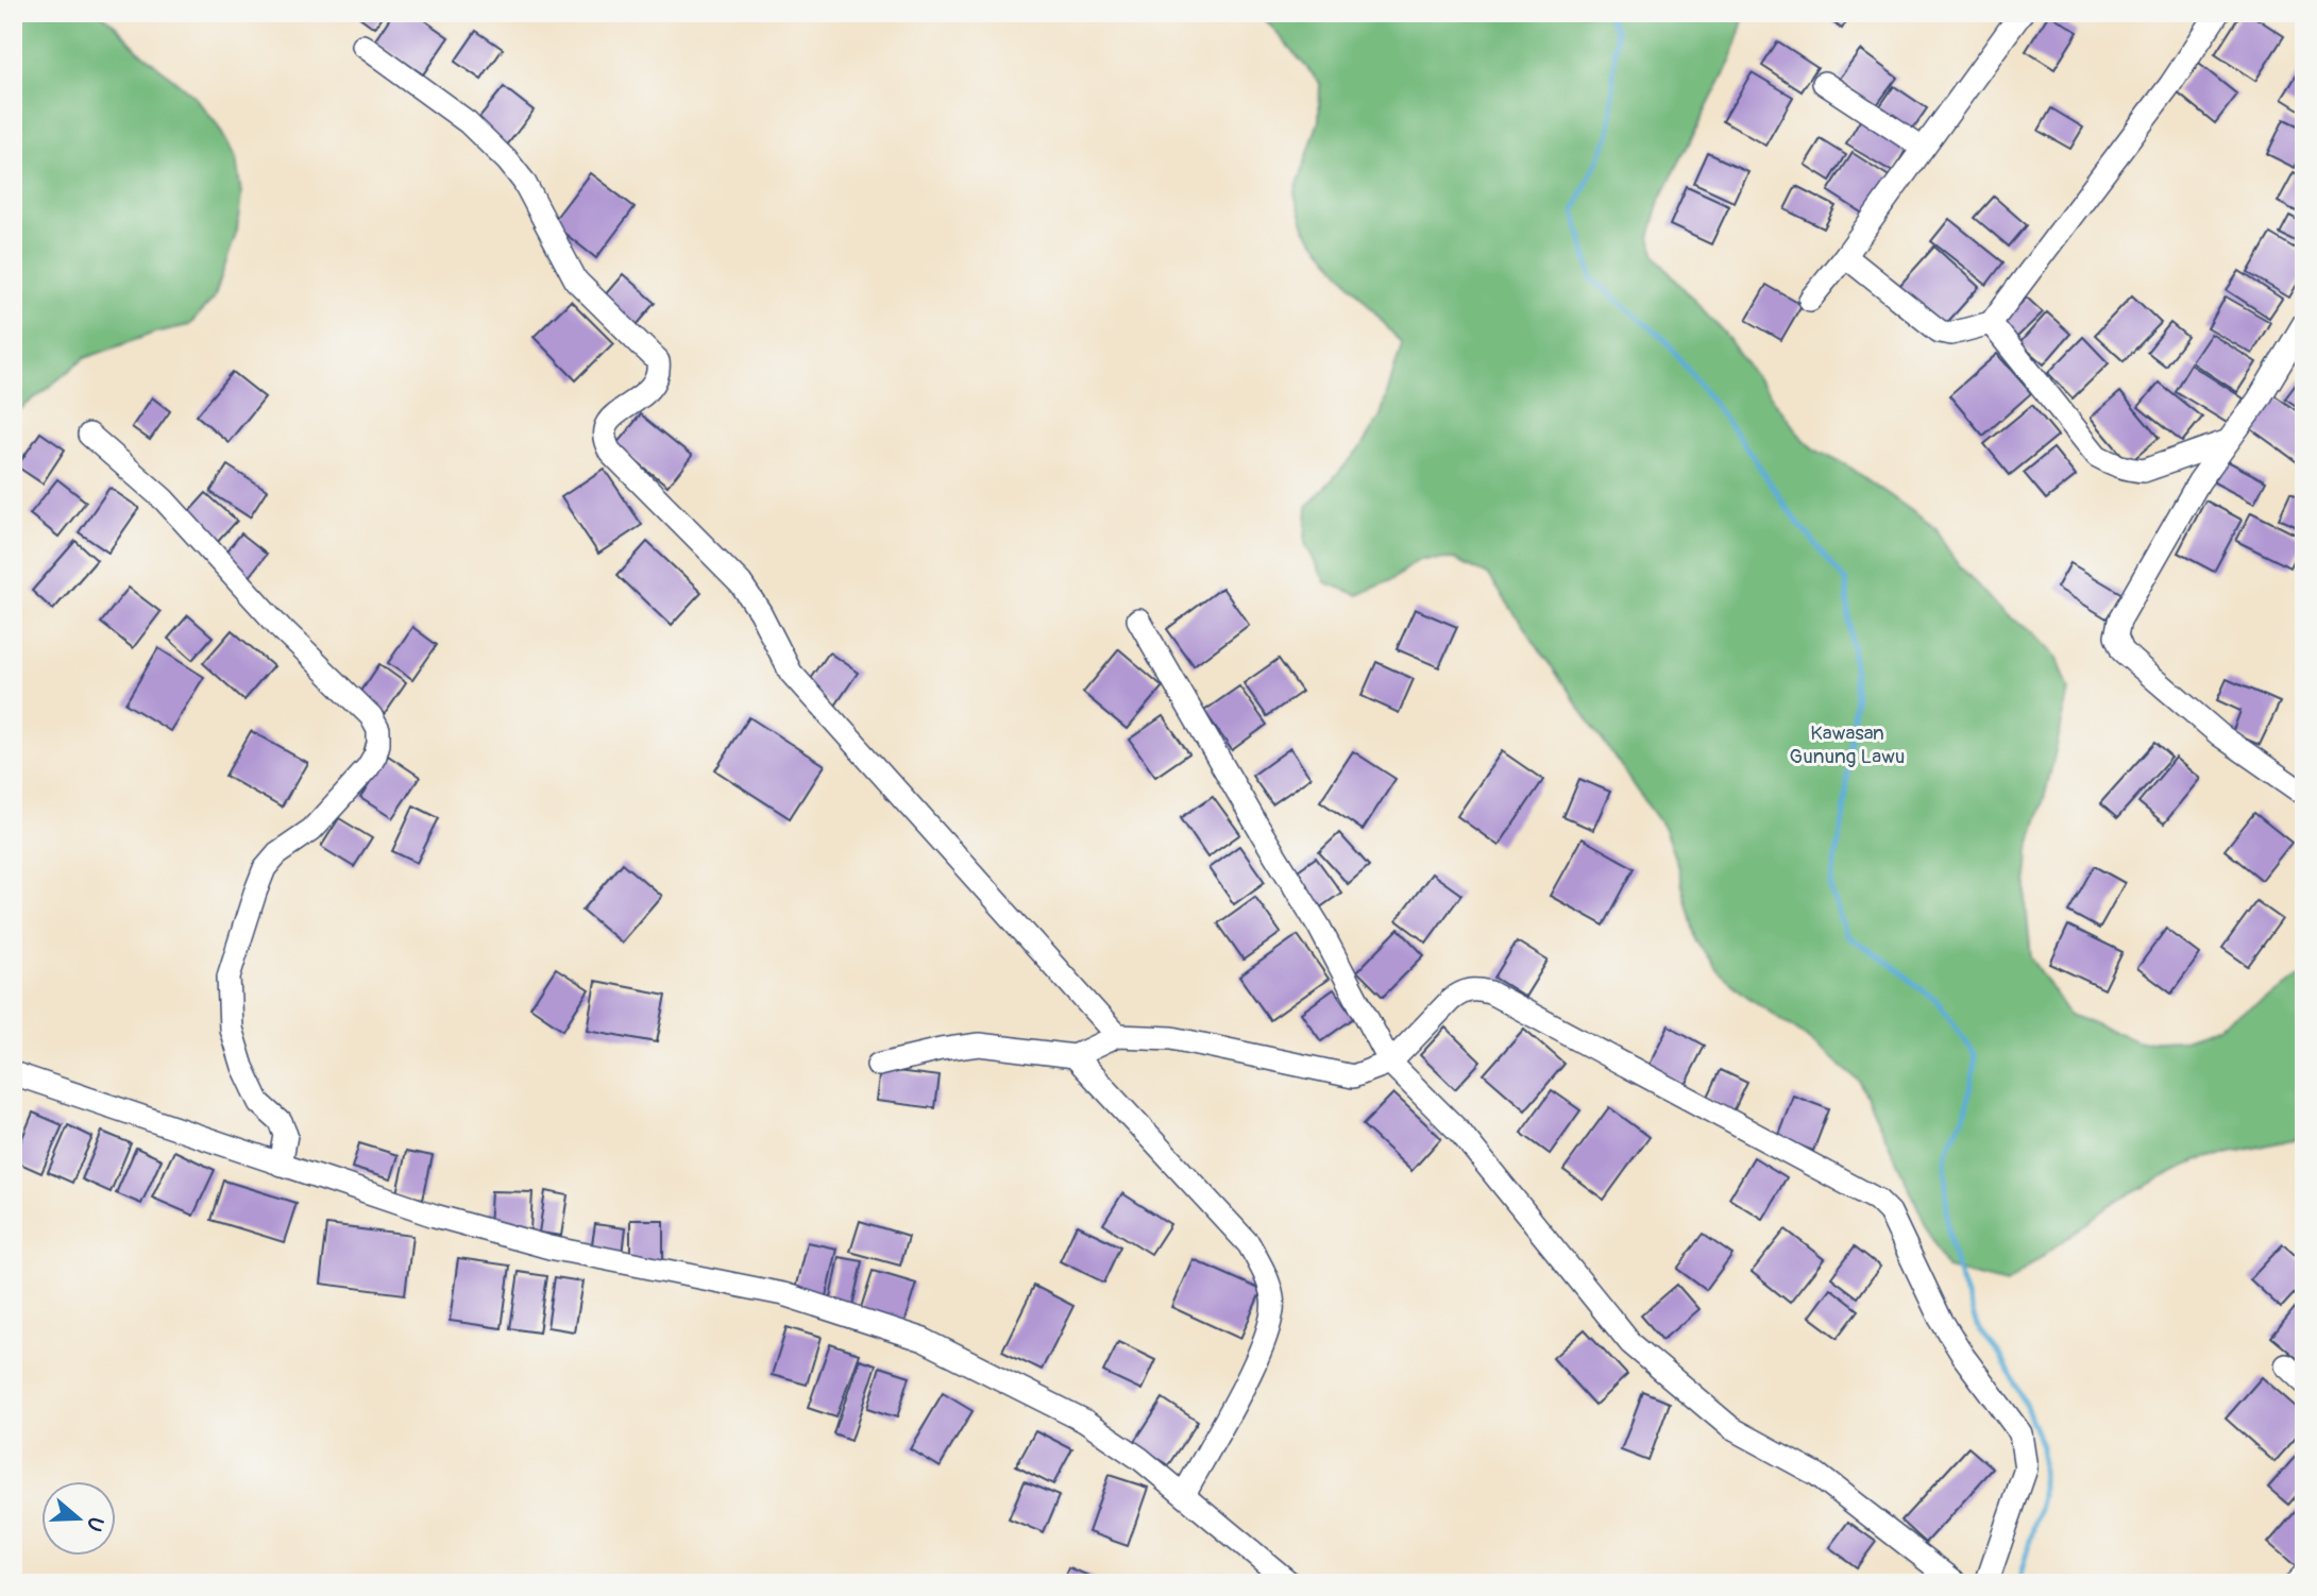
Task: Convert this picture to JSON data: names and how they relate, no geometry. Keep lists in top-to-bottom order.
{
  "parks": ["Kawasan Gunung Lawu"],
  "north": "right"
}
